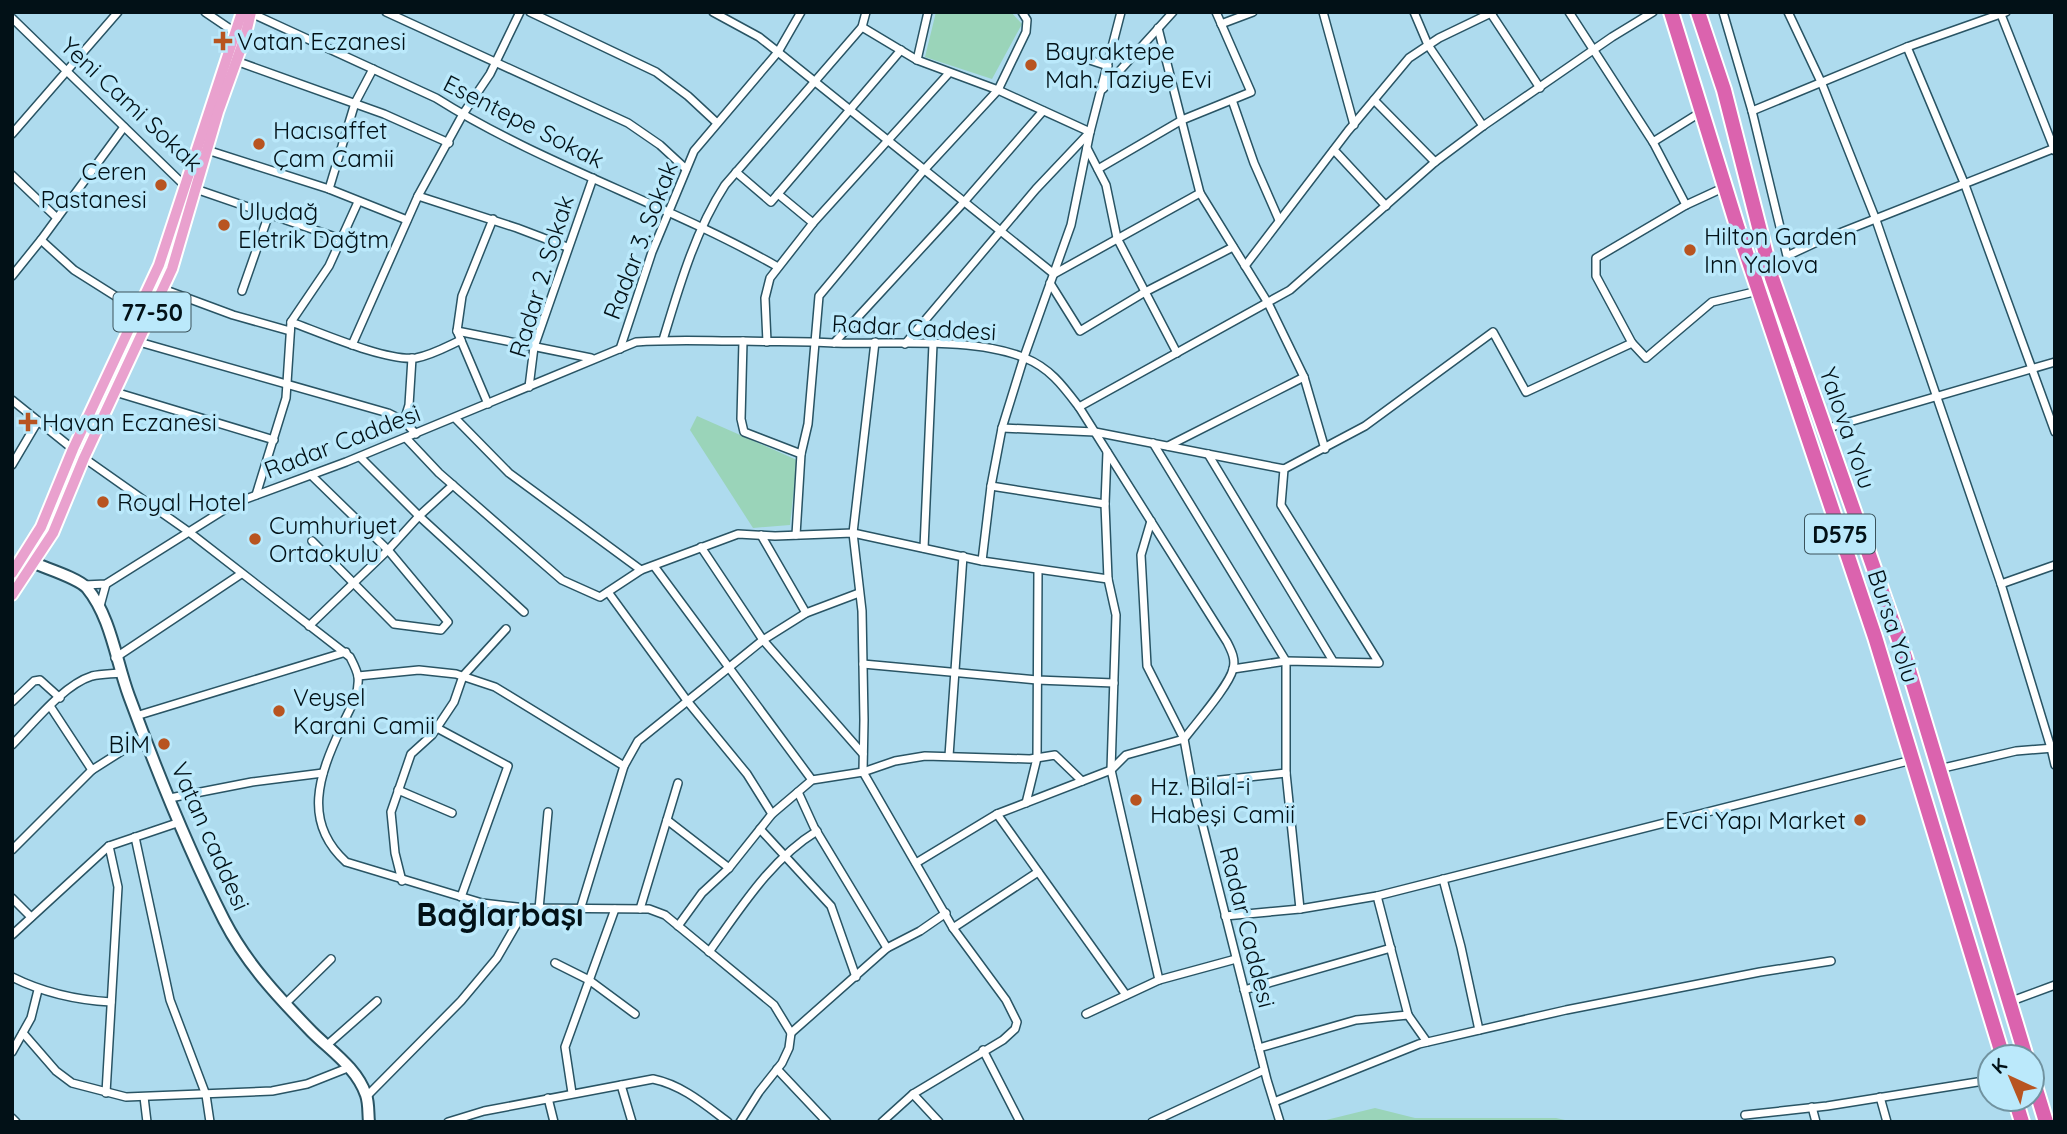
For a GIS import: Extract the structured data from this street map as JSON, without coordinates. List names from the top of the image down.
{
  "streets": {
    "highway": ["Yalova Yolu", "D575", "Bursa Yolu"],
    "main road": ["77-50"],
    "street": [
      "Yeni Cami Sokak",
      "Esentepe Sokak",
      "Radar 3. Sokak",
      "Radar 2. Sokak",
      "Radar Caddesi",
      "Vatan caddesi"
    ]
  },
  "crossings": [
    ["Yeni Cami Sokak", "77-50"],
    ["Esentepe Sokak", "Radar 3. Sokak"],
    ["Esentepe Sokak", "Radar 2. Sokak"],
    ["Esentepe Sokak", "77-50"],
    ["Radar 3. Sokak", "Radar Caddesi"],
    ["Radar 2. Sokak", "Radar Caddesi"],
    ["77-50", "Vatan caddesi"]
  ],
  "districts": ["Bağlarbaşı"],
  "places": {
    "health": ["Vatan Eczanesi", "Havan Eczanesi"],
    "other": [
      "Bayraktepe Mah. Taziye Evi",
      "Hacısaffet Çam Camii",
      "Ceren Pastanesi",
      "Uludağ Eletrik Dağtm",
      "Hilton Garden Inn Yalova",
      "Royal Hotel",
      "Cumhuriyet Ortaokulu",
      "Veysel Karani Camii",
      "BİM",
      "Hz. Bilal-i Habeşi Camii",
      "Evci Yapı Market"
    ]
  },
  "north": "top left"
}
